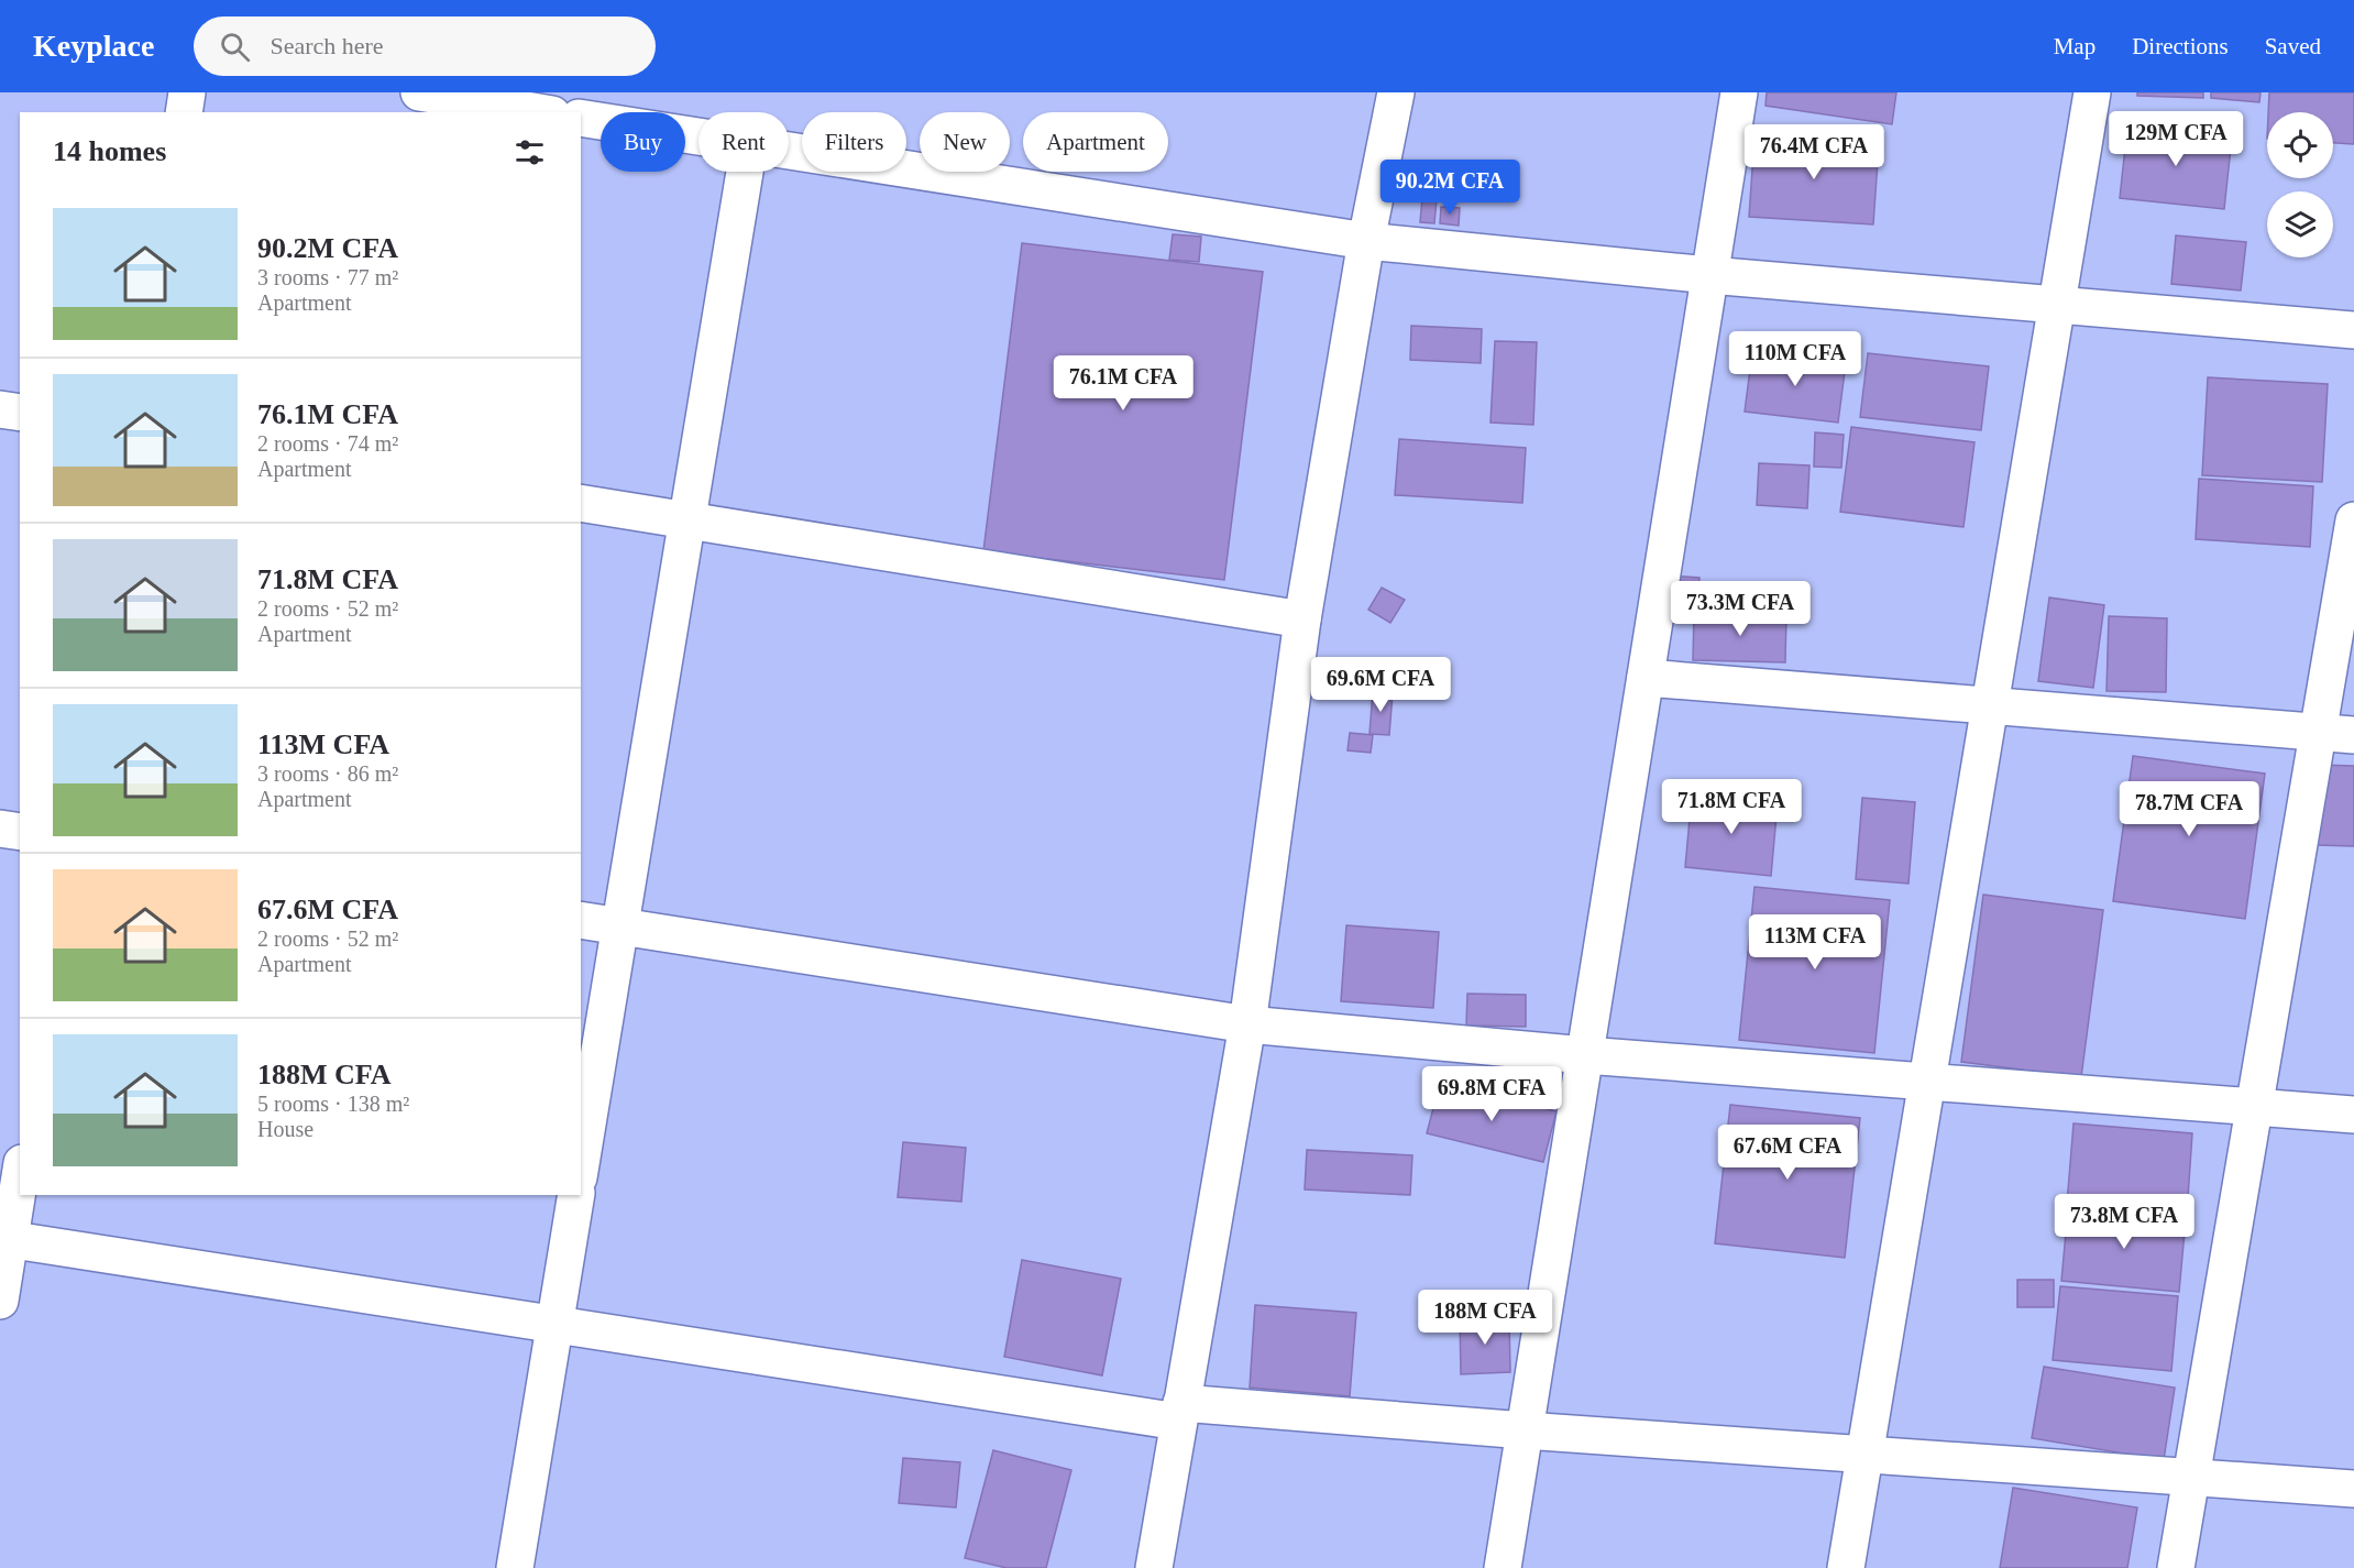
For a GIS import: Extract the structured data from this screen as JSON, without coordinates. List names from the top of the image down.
{
  "page": {
    "header": "Keyplace",
    "search": "Search here",
    "nav": ["Map", "Directions", "Saved"],
    "price": [
      "129M CFA",
      "76.4M CFA",
      "90.2M CFA",
      "110M CFA",
      "76.1M CFA",
      "73.3M CFA",
      "69.6M CFA",
      "71.8M CFA",
      "78.7M CFA",
      "113M CFA",
      "69.8M CFA",
      "67.6M CFA",
      "73.8M CFA",
      "188M CFA"
    ],
    "chip": [
      "Buy",
      "Rent",
      "Filters",
      "New",
      "Apartment"
    ],
    "heading": "14 homes",
    "list": [
      {
        "name": "90.2M CFA",
        "note": "3 rooms · 77 m² · Apartment"
      },
      {
        "name": "76.1M CFA",
        "note": "2 rooms · 74 m² · Apartment"
      },
      {
        "name": "71.8M CFA",
        "note": "2 rooms · 52 m² · Apartment"
      },
      {
        "name": "113M CFA",
        "note": "3 rooms · 86 m² · Apartment"
      },
      {
        "name": "67.6M CFA",
        "note": "2 rooms · 52 m² · Apartment"
      },
      {
        "name": "188M CFA",
        "note": "5 rooms · 138 m² · House"
      }
    ]
  }
}
